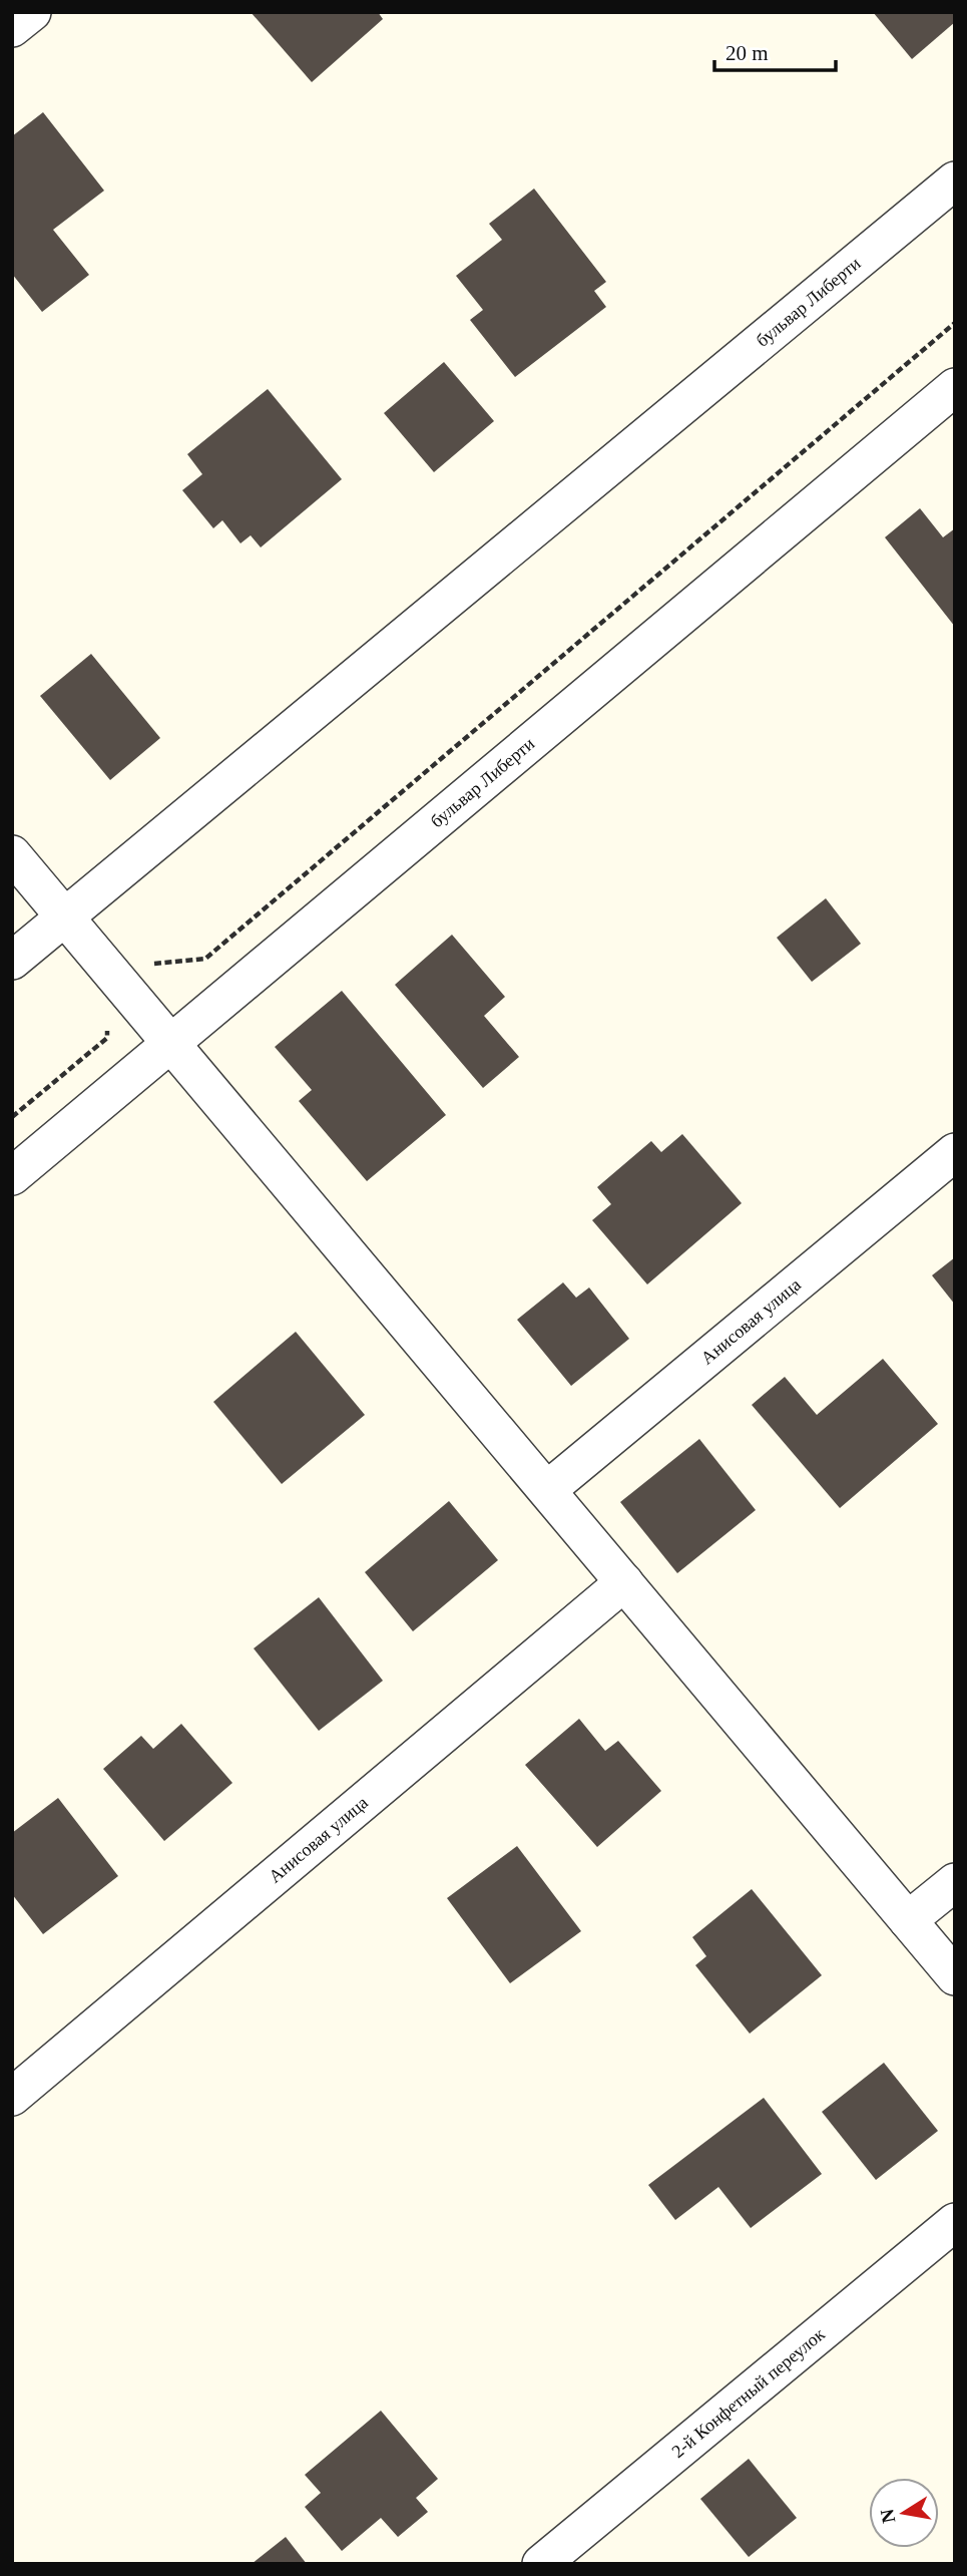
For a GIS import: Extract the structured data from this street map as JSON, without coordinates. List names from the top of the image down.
{
  "streets": {
    "street": ["бульвар Либерти", "Анисовая улица", "2-й Конфетный переулок"]
  },
  "scale_bar": "20 m",
  "north": "left"
}
